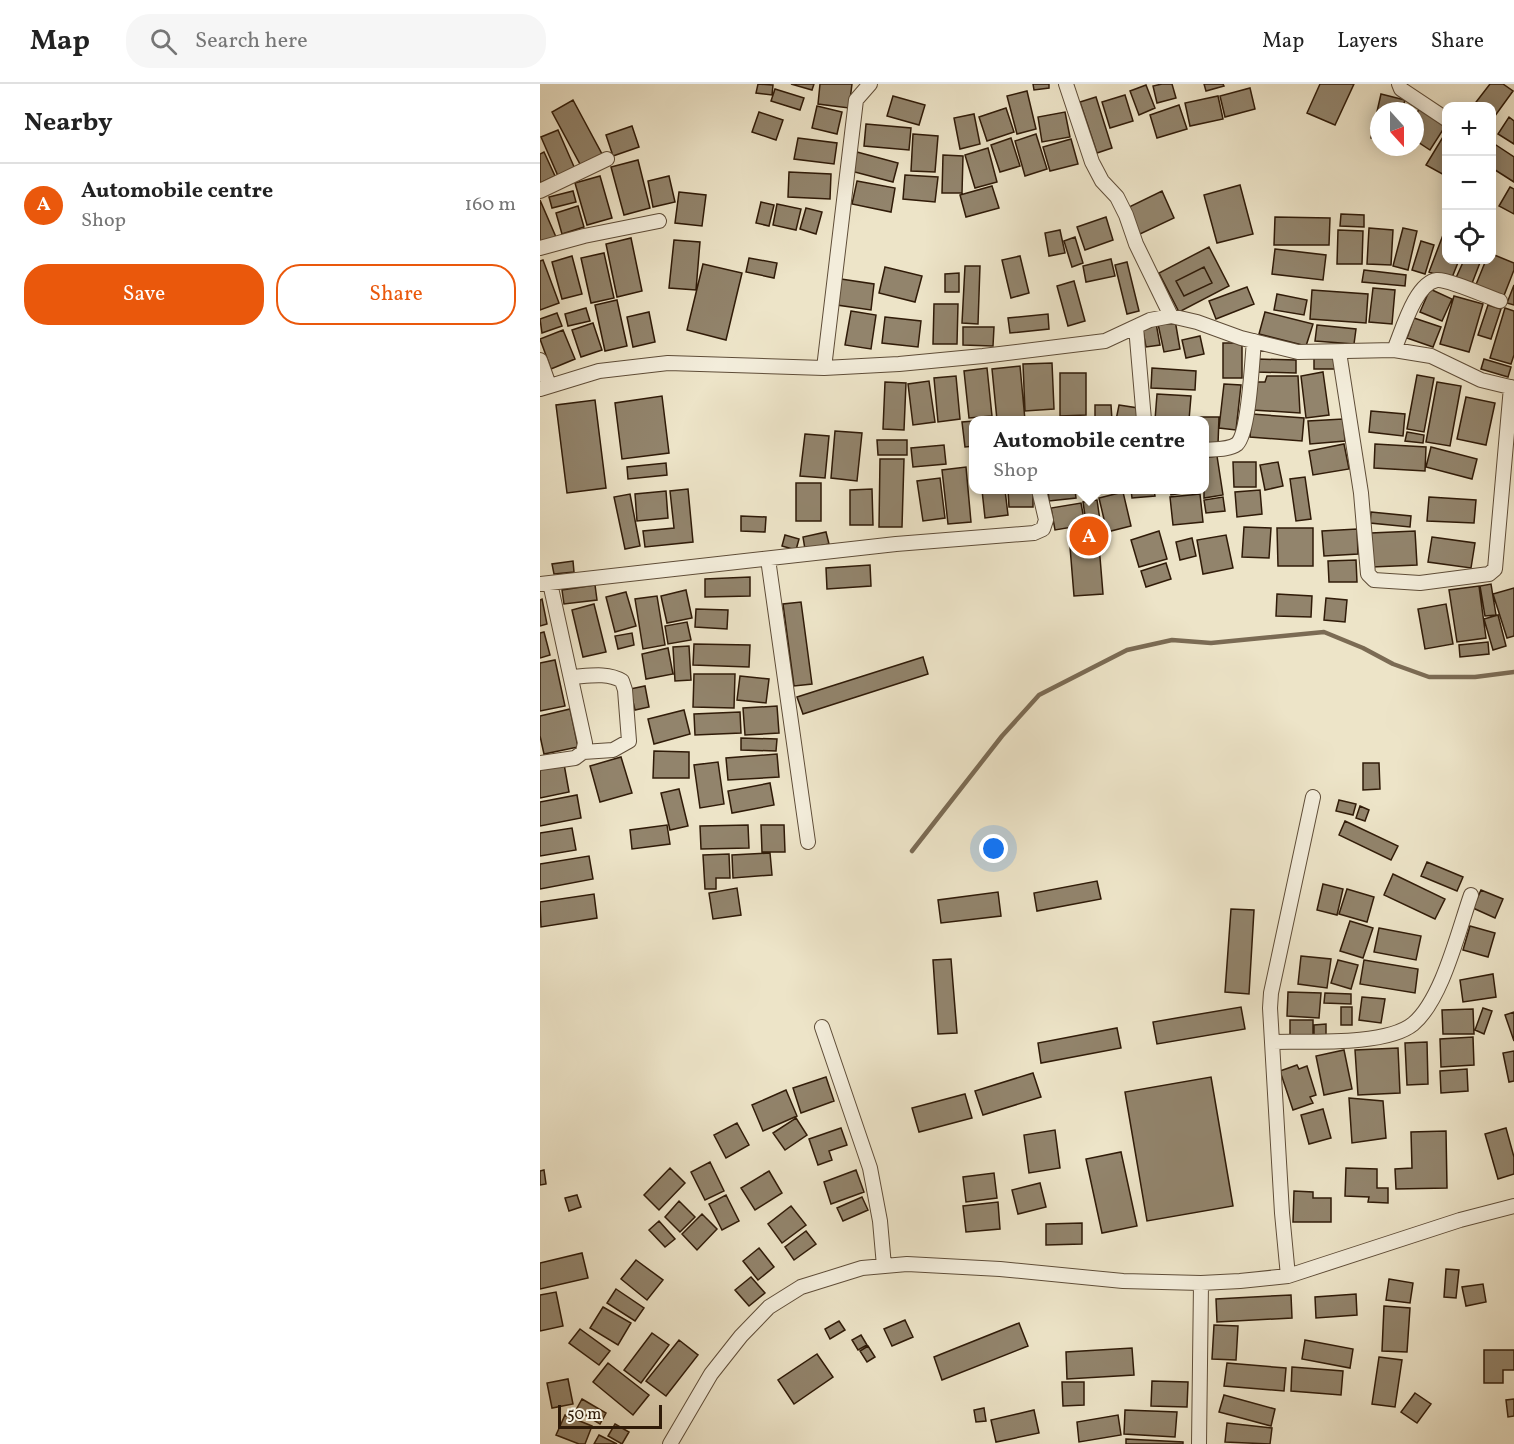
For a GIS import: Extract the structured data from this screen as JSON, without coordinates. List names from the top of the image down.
{
  "scale_bar": "50 m",
  "north": "bottom",
  "page": {
    "header": "Map",
    "search": "Search here",
    "nav": ["Map", "Layers", "Share"],
    "heading": "Nearby",
    "map_buttons": ["+", "−"],
    "list": [
      {
        "mark": "A",
        "name": "Automobile centre",
        "note": "Shop",
        "value": "160 m"
      }
    ],
    "buttons": ["Save", "Share"],
    "popup": ["Automobile centre", "Shop"],
    "pins": "A",
    "scale": "50 m"
  }
}
